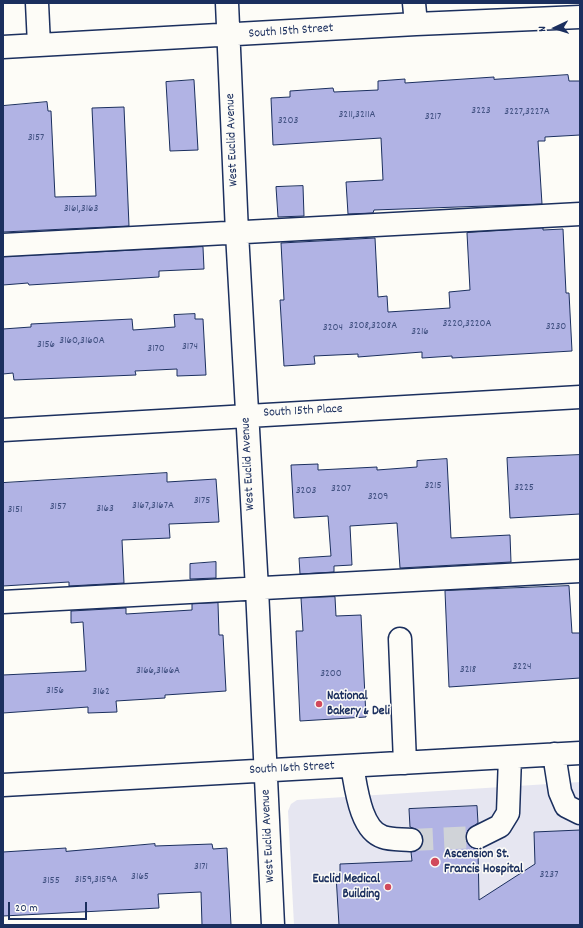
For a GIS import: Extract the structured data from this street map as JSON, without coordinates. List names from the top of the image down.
{
  "streets": {
    "street": [
      "South 15th Street",
      "West Euclid Avenue",
      "South 15th Place",
      "South 16th Street"
    ]
  },
  "crossings": [
    ["South 15th Street", "West Euclid Avenue"],
    ["West Euclid Avenue", "South 15th Place"],
    ["West Euclid Avenue", "South 16th Street"]
  ],
  "places": ["National Bakery & Deli", "Ascension St. Francis Hospital", "Euclid Medical Building"],
  "house_numbers": [
    "3223",
    "3227,3227A",
    "3211,3211A",
    "3217",
    "3203",
    "3157",
    "3161,3163",
    "3220,3220A",
    "3208,3208A",
    "3230",
    "3204",
    "3216",
    "3160,3160A",
    "3156",
    "3174",
    "3170",
    "3215",
    "3225",
    "3207",
    "3203",
    "3209",
    "3175",
    "3167,3167A",
    "3157",
    "3163",
    "3151",
    "3224",
    "3218",
    "3166,3166A",
    "3200",
    "3156",
    "3162",
    "3171",
    "3237",
    "3165",
    "3159,3159A",
    "3155"
  ],
  "scale_bar": "20 m",
  "north": "left"
}
